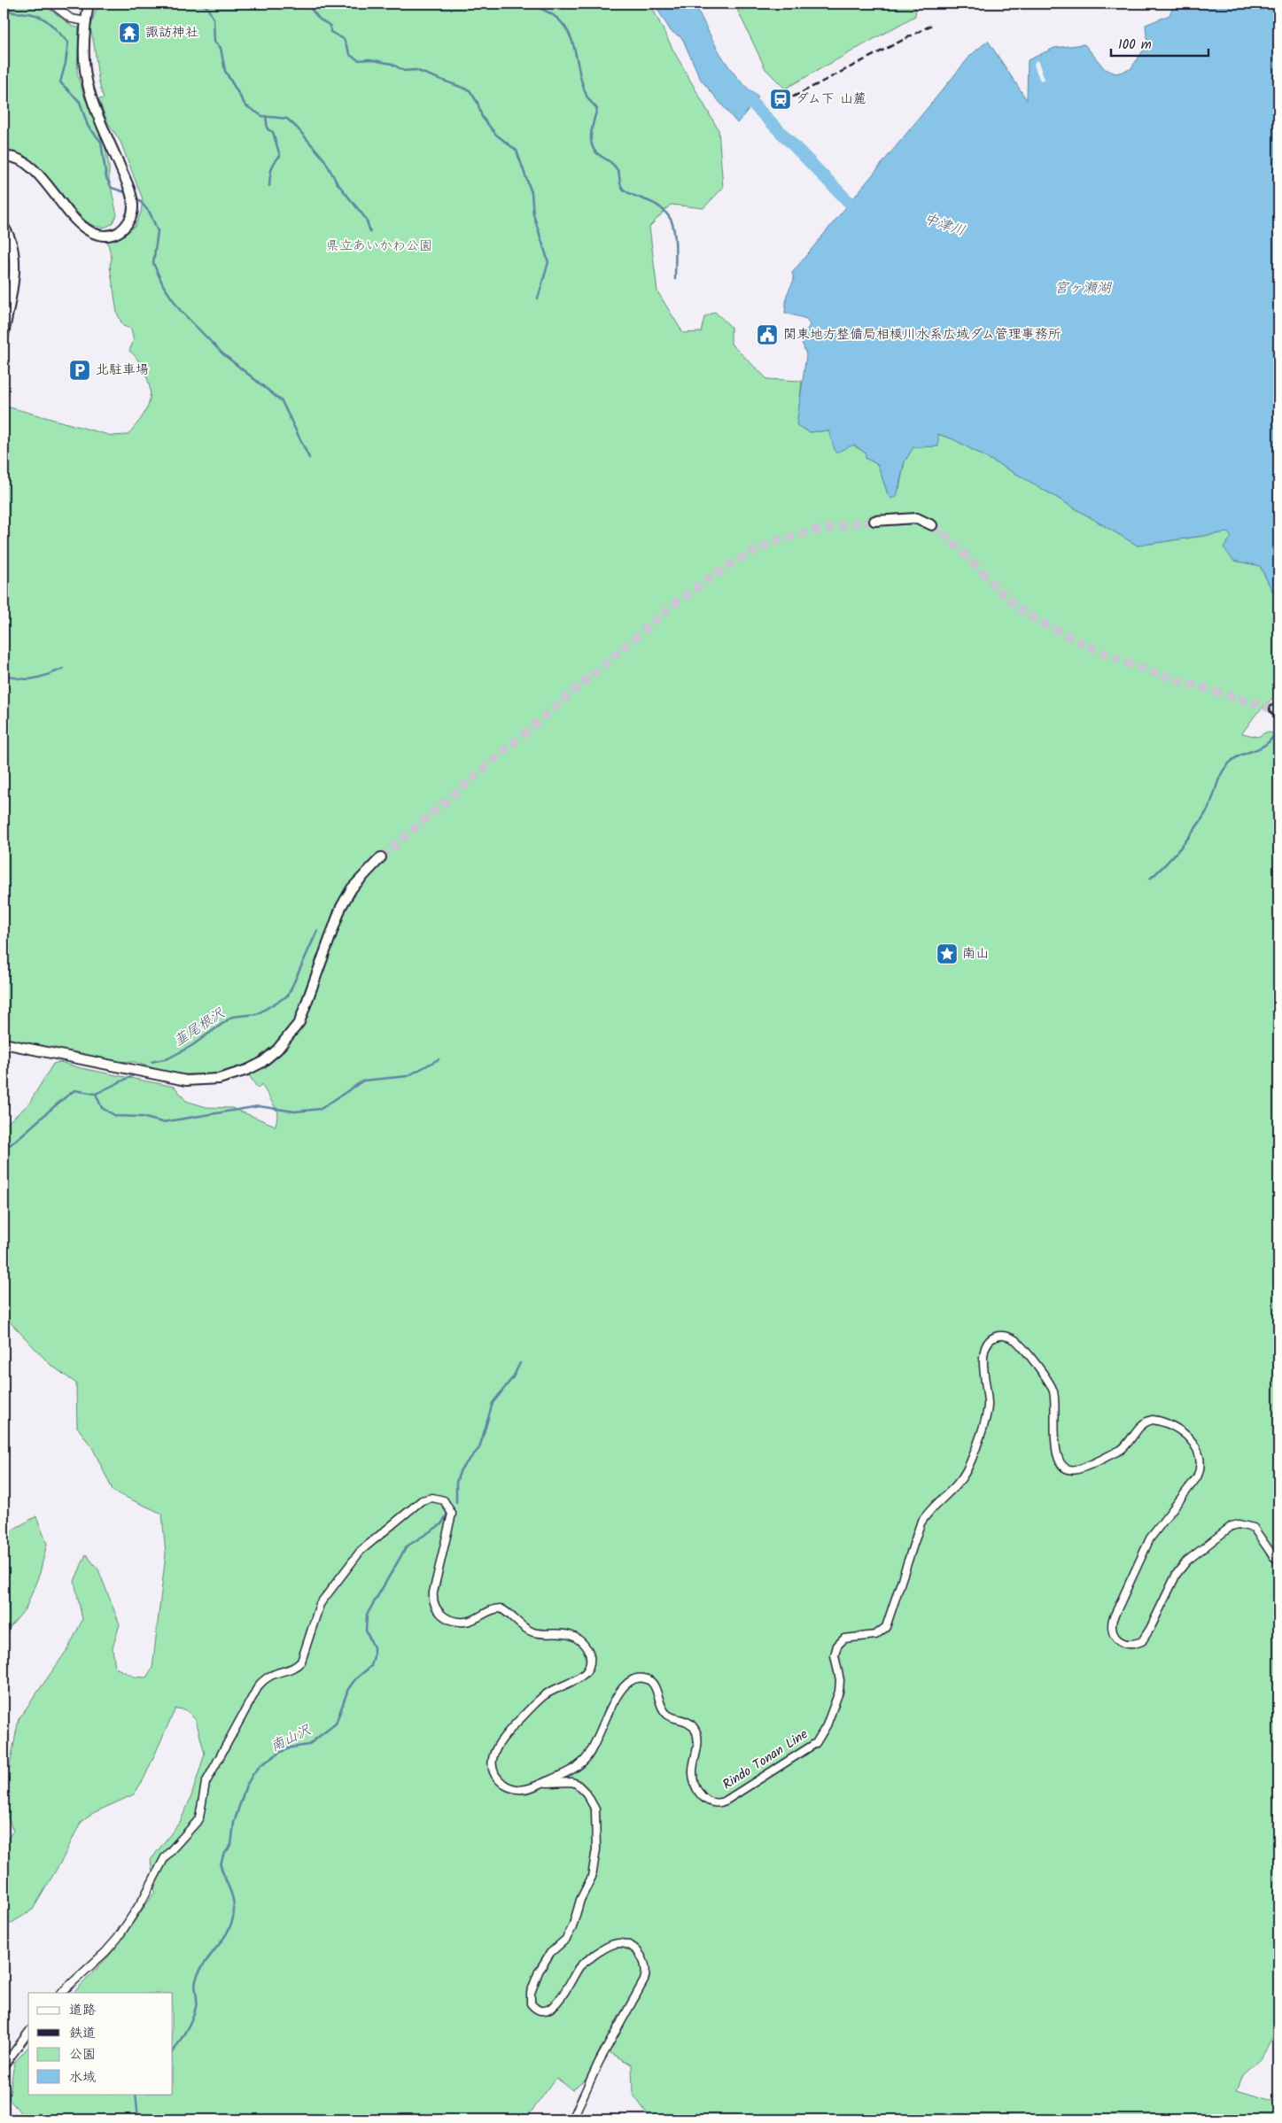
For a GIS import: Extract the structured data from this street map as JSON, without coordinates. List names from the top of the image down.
{
  "streets": {
    "street": ["Rindo Tonan Line"]
  },
  "water": [
    "中津川",
    "宮ヶ瀬湖",
    "韮尾根沢",
    "南山沢"
  ],
  "parks": ["県立あいかわ公園"],
  "places": {
    "temple": ["諏訪神社"],
    "station": ["ダム下 山麓"],
    "public building": ["関東地方整備局相模川水系広域ダム管理事務所"],
    "parking": ["北駐車場"],
    "place": ["南山"]
  },
  "legend": [
    "道路",
    "鉄道",
    "公園",
    "水域"
  ],
  "scale_bar": "100 m"
}
